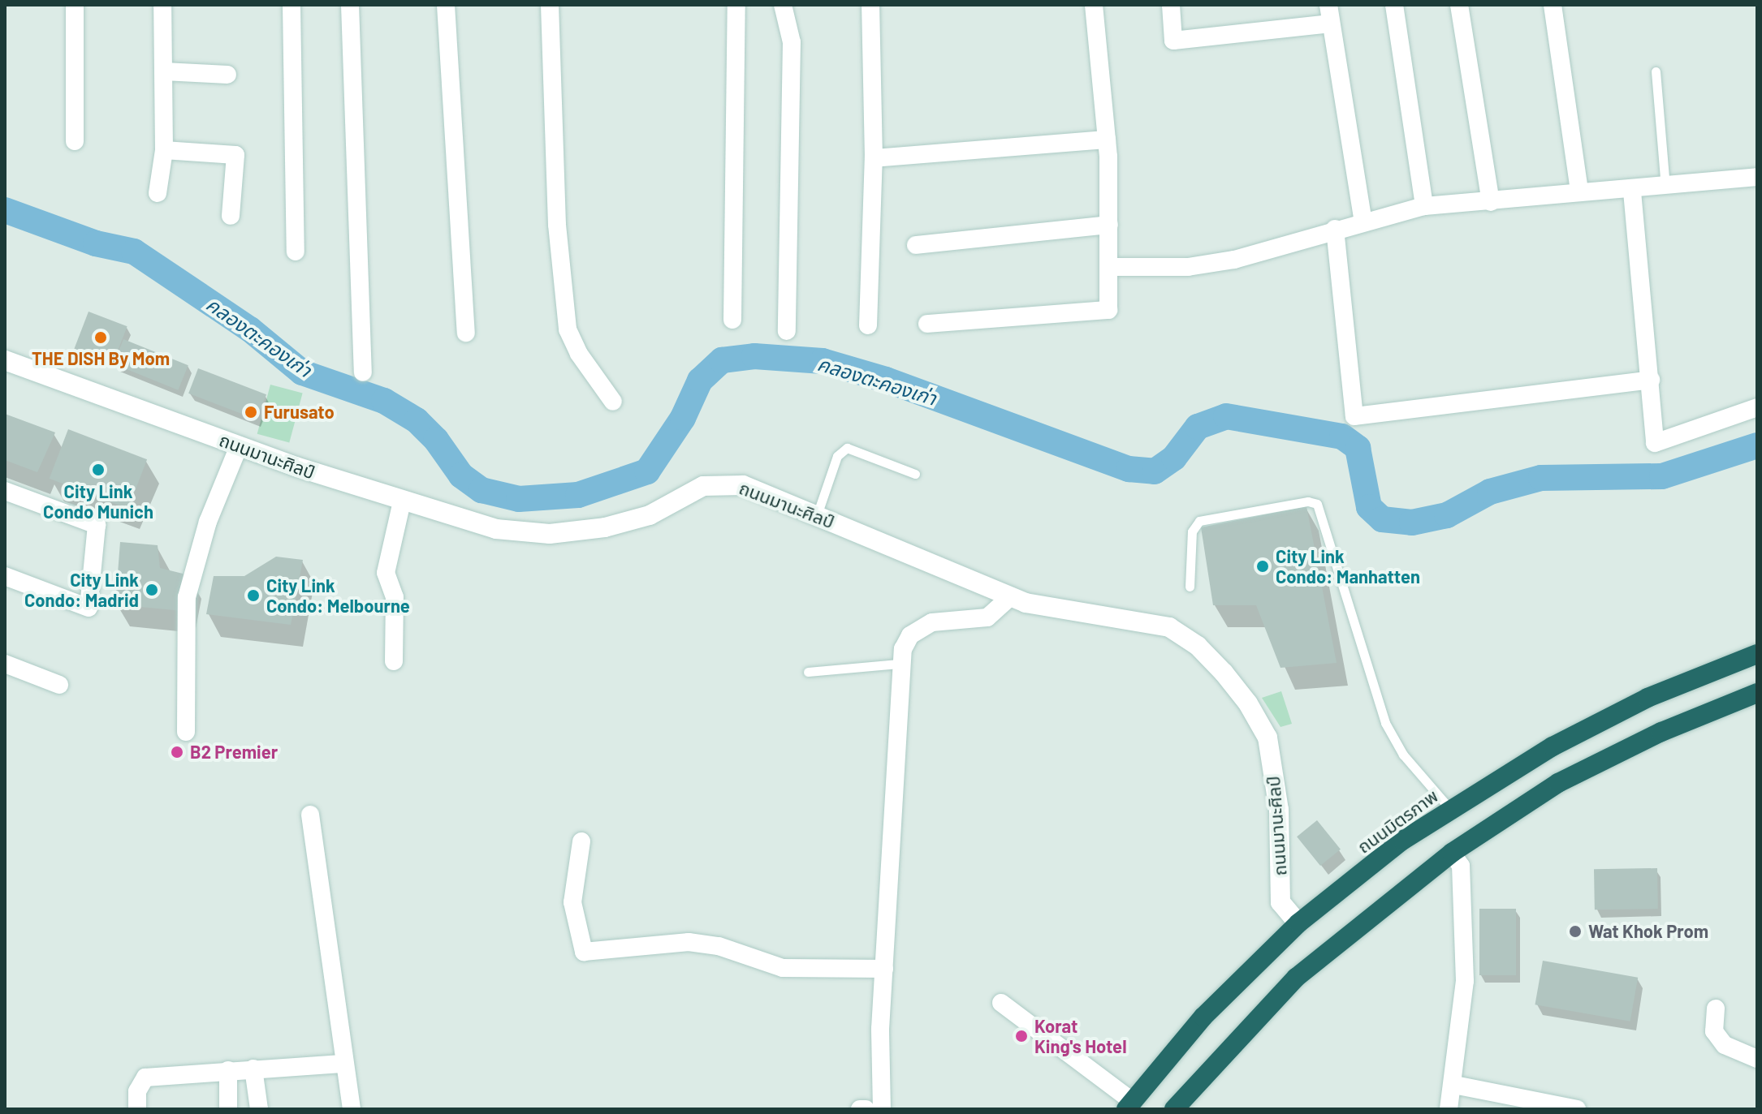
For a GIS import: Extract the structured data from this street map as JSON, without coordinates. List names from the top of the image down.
{
  "streets": {
    "highway": ["ถนนมิตรภาพ"],
    "street": ["ถนนมานะศิลป์"]
  },
  "crossings": [
    ["ถนนมานะศิลป์", "ถนนมิตรภาพ"]
  ],
  "water": ["คลองตะคองเก่า"],
  "places": [
    "THE DISH By Mom",
    "Furusato",
    "City Link Condo Munich",
    "City Link Condo: Manhatten",
    "City Link Condo: Madrid",
    "City Link Condo: Melbourne",
    "B2 Premier",
    "Wat Khok Prom",
    "Korat King's Hotel"
  ]
}
